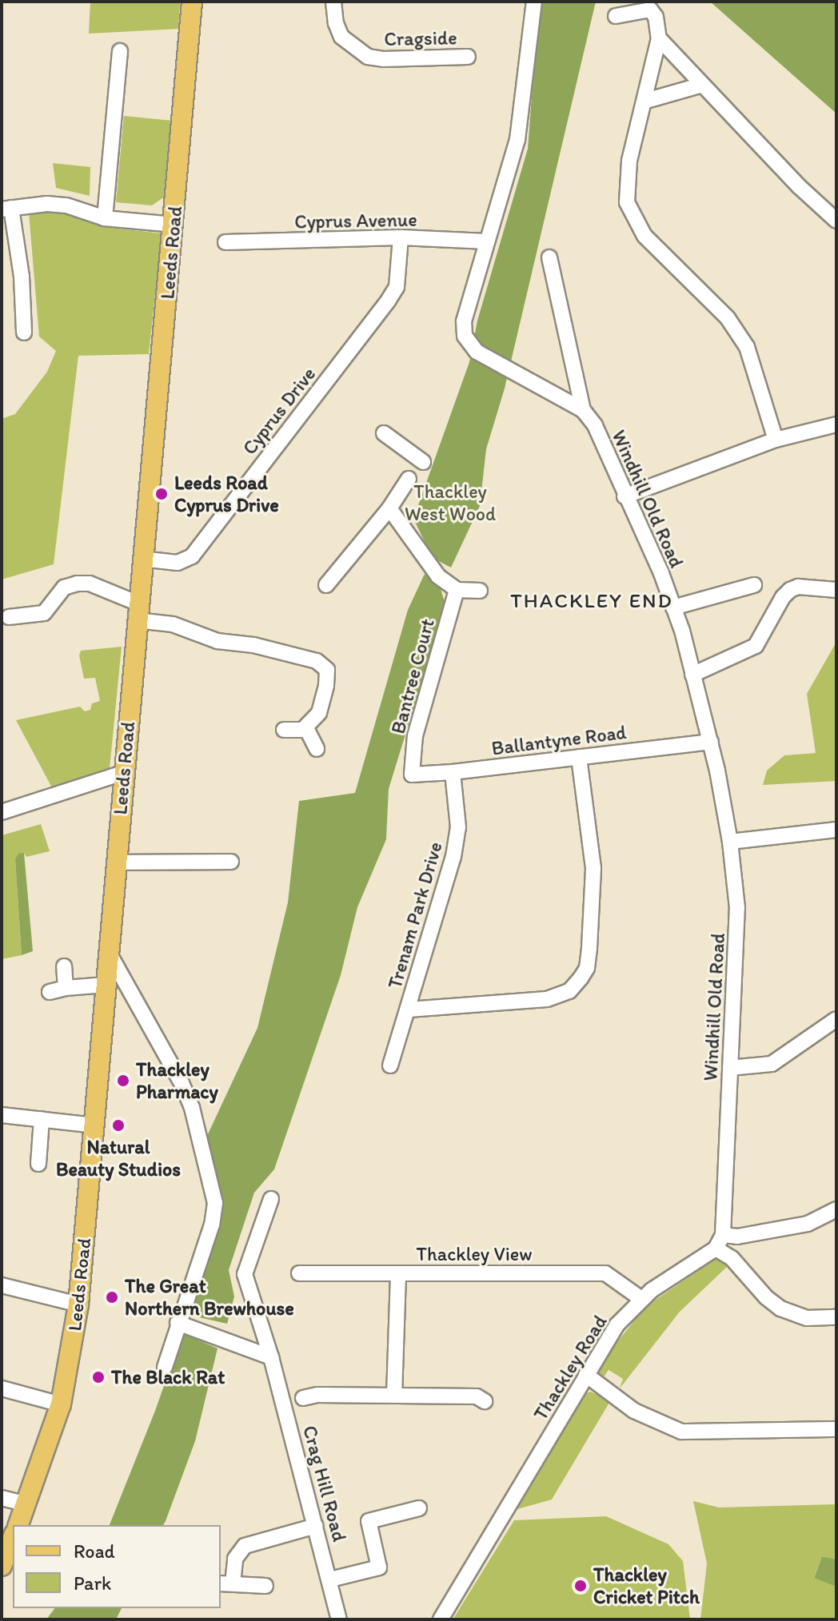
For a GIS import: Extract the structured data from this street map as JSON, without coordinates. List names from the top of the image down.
{
  "streets": {
    "main road": ["Leeds Road"],
    "street": [
      "Cragside",
      "Cyprus Avenue",
      "Cyprus Drive",
      "Windhill Old Road",
      "Bantree Court",
      "Ballantyne Road",
      "Trenam Park Drive",
      "Thackley View",
      "Thackley Road",
      "Crag Hill Road"
    ]
  },
  "crossings": [
    ["Cyprus Avenue", "Cyprus Drive"],
    ["Cyprus Avenue", "Windhill Old Road"],
    ["Leeds Road", "Cyprus Drive"],
    ["Windhill Old Road", "Ballantyne Road"],
    ["Windhill Old Road", "Thackley Road"],
    ["Bantree Court", "Ballantyne Road"],
    ["Ballantyne Road", "Trenam Park Drive"],
    ["Thackley View", "Thackley Road"]
  ],
  "districts": ["THACKLEY END"],
  "parks": ["Thackley West Wood"],
  "places": [
    "Leeds Road Cyprus Drive",
    "Thackley Pharmacy",
    "Natural Beauty Studios",
    "The Great Northern Brewhouse",
    "The Black Rat",
    "Thackley Cricket Pitch"
  ],
  "legend": ["Road", "Park"]
}
